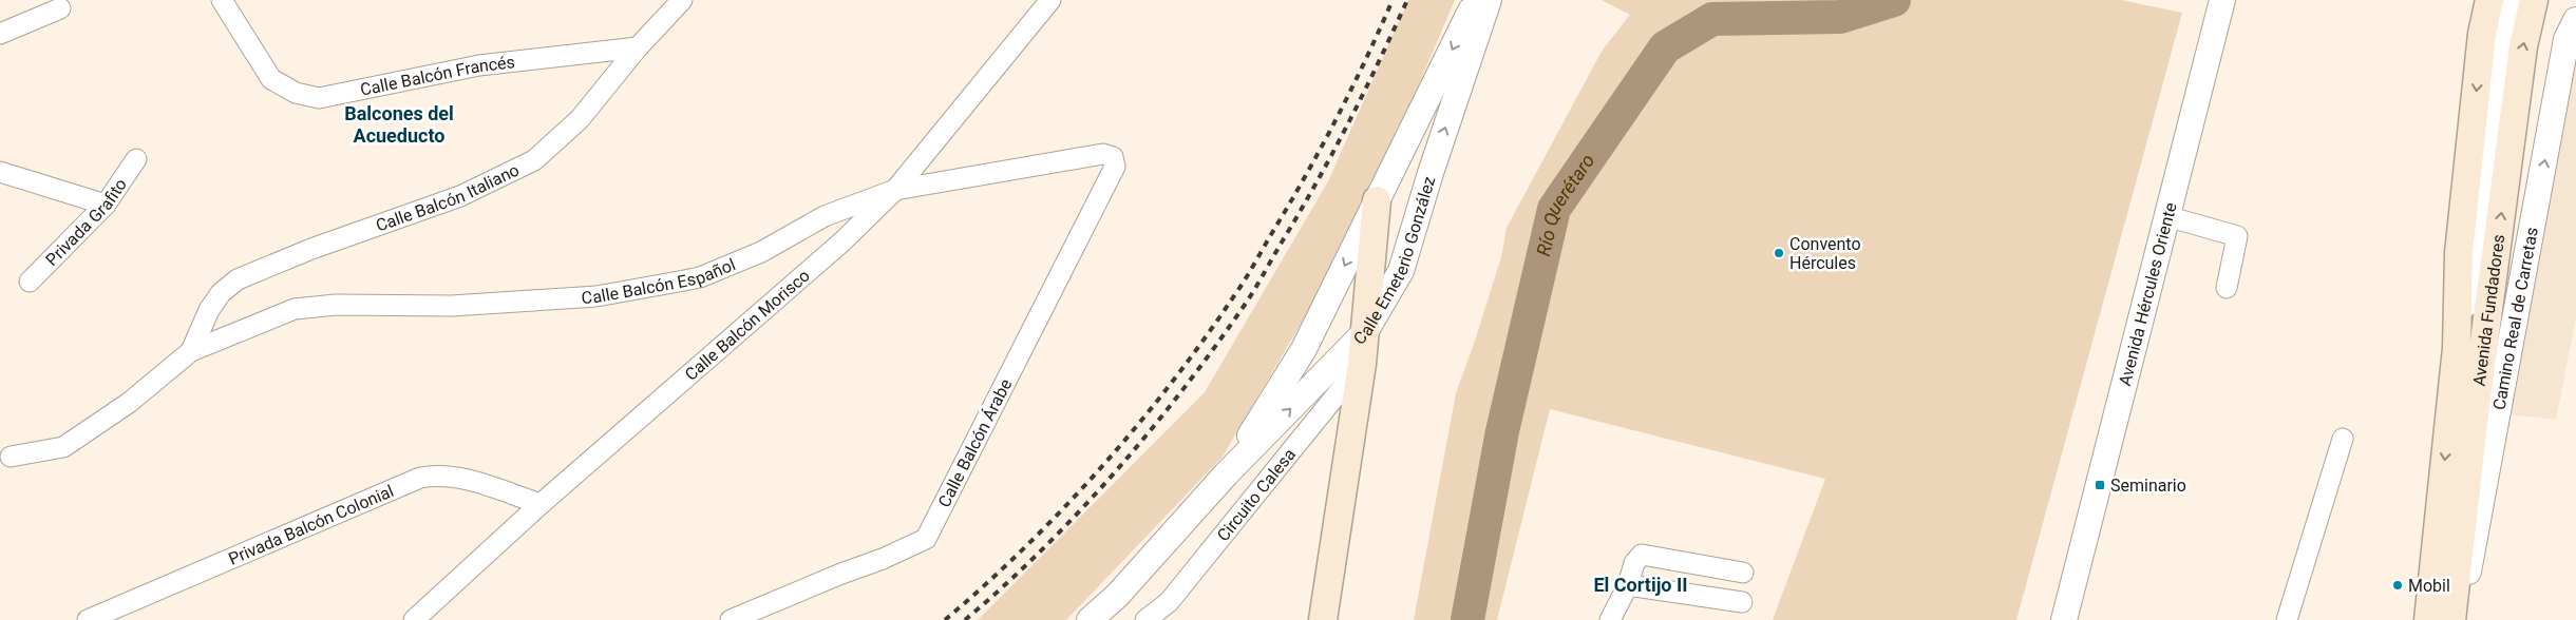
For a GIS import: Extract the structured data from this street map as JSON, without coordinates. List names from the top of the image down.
{
  "streets": {
    "main road": ["Avenida Fundadores"],
    "street": [
      "Calle Balcón Francés",
      "Calle Balcón Italiano",
      "Privada Grafito",
      "Calle Emeterio González",
      "Calle Balcón Español",
      "Avenida Hércules Oriente",
      "Camino Real de Carretas",
      "Calle Balcón Morisco",
      "Calle Balcón Árabe",
      "Circuito Calesa",
      "Privada Balcón Colonial"
    ]
  },
  "crossings": [
    ["Calle Balcón Francés", "Calle Balcón Italiano"],
    ["Calle Balcón Italiano", "Calle Balcón Español"],
    ["Calle Balcón Español", "Calle Balcón Morisco"],
    ["Calle Balcón Español", "Calle Balcón Árabe"],
    ["Calle Balcón Morisco", "Privada Balcón Colonial"]
  ],
  "districts": ["Balcones del Acueducto", "El Cortijo II"],
  "water": ["Río Querétaro"],
  "places": {
    "other": ["Convento Hércules", "Mobil"],
    "transit": ["Seminario"]
  }
}
